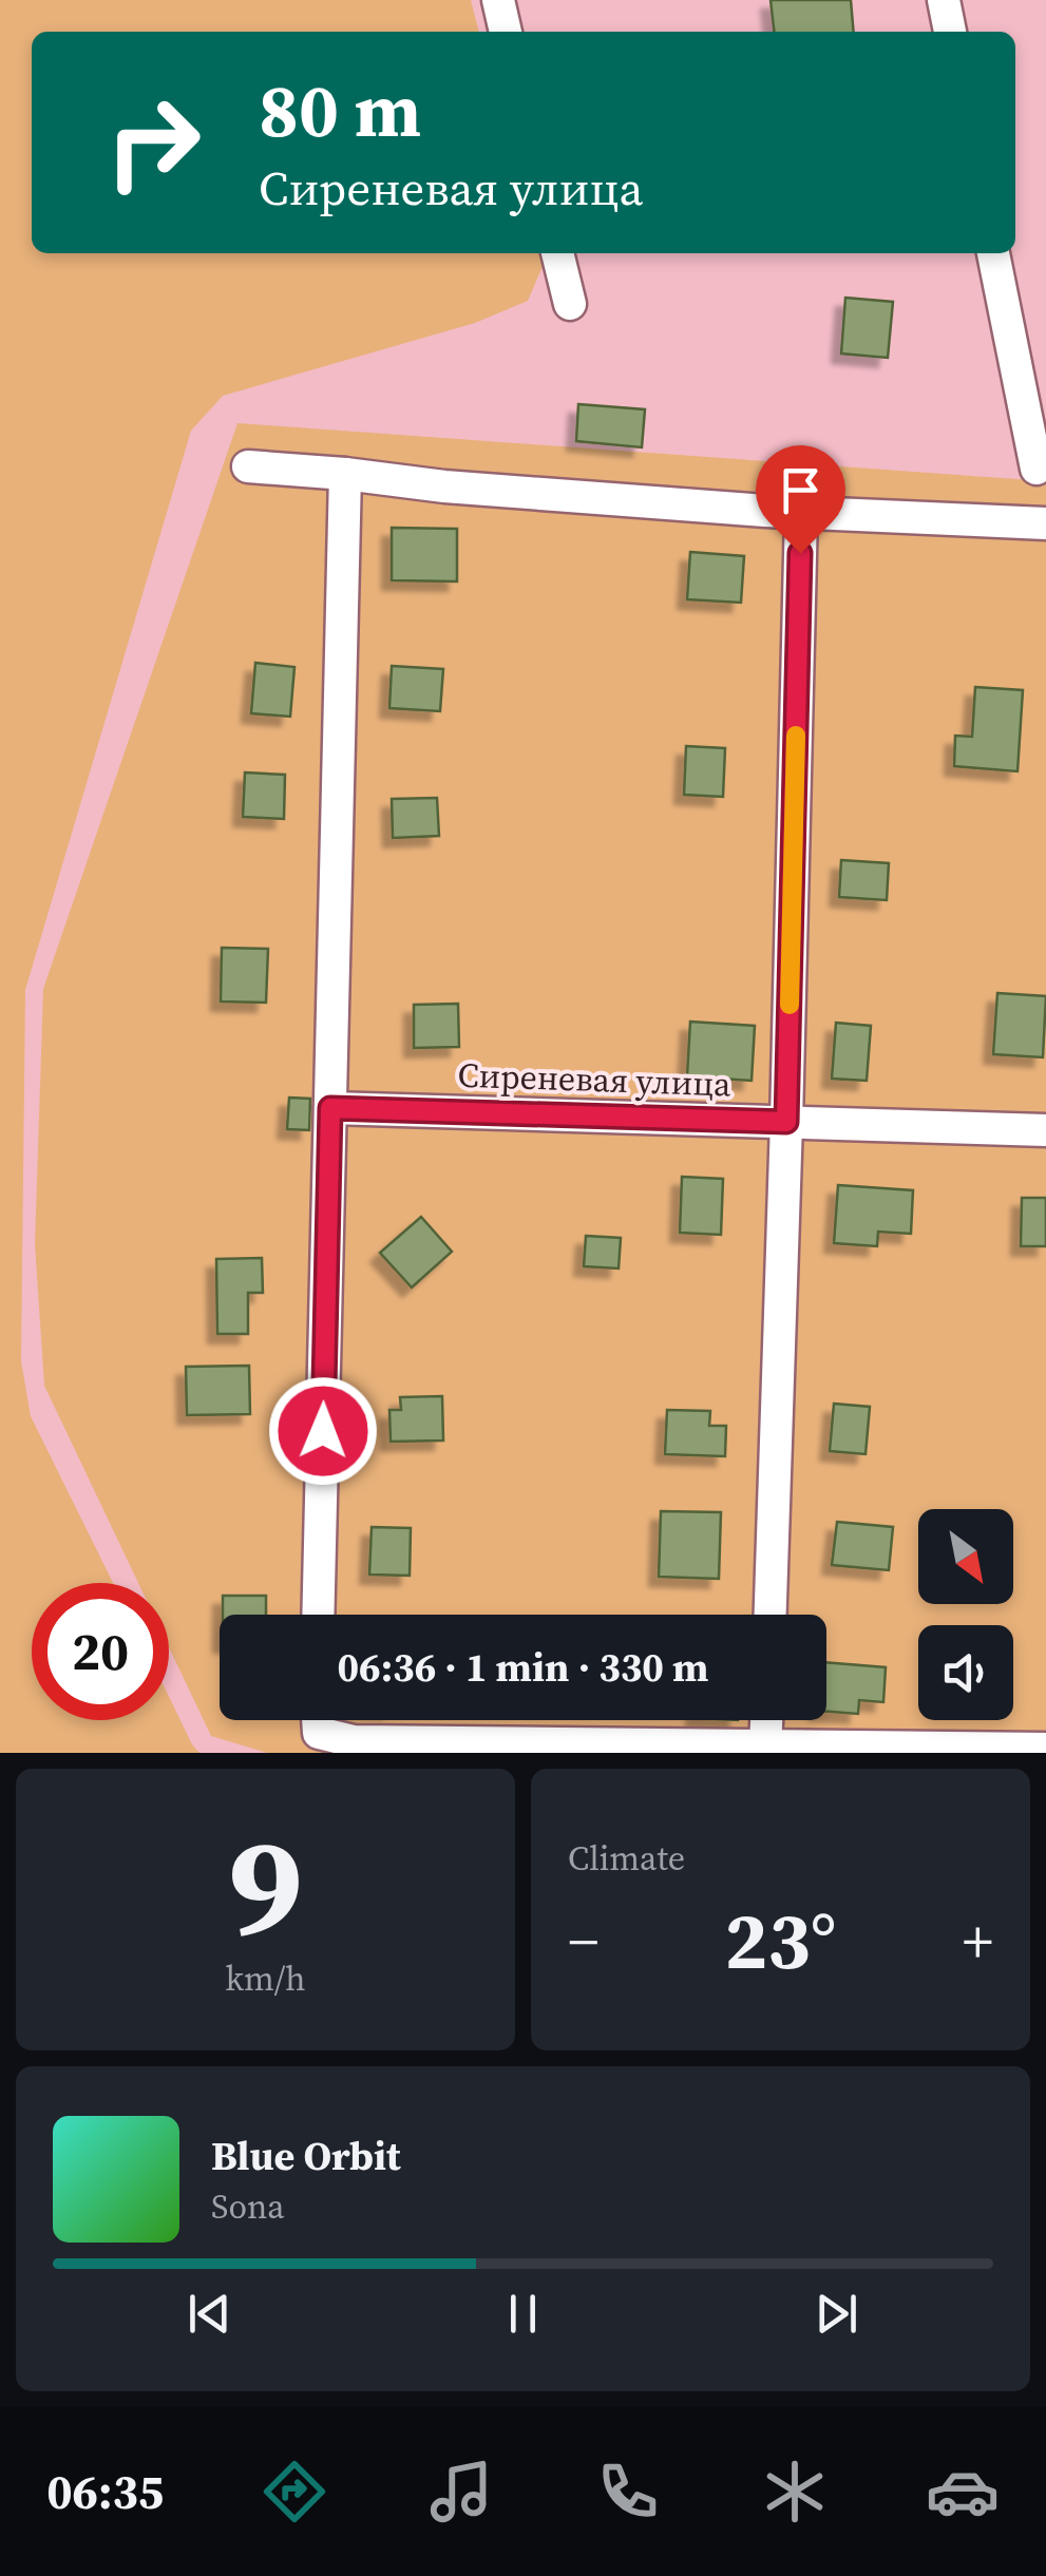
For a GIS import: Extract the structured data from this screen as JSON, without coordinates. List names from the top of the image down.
{
  "streets": {
    "street": ["Сиреневая улица"]
  },
  "north": "bottom right",
  "page": {
    "turn": ["80 m", "Сиреневая улица"],
    "limit": "20",
    "trip": "06:36 · 1 min · 330 m",
    "tile": [
      ["9", "km/h"],
      "Climate"
    ],
    "heat": ["−", "23°", "+"],
    "song": ["Blue Orbit", "Sona"],
    "tabs": "06:35"
  }
}
